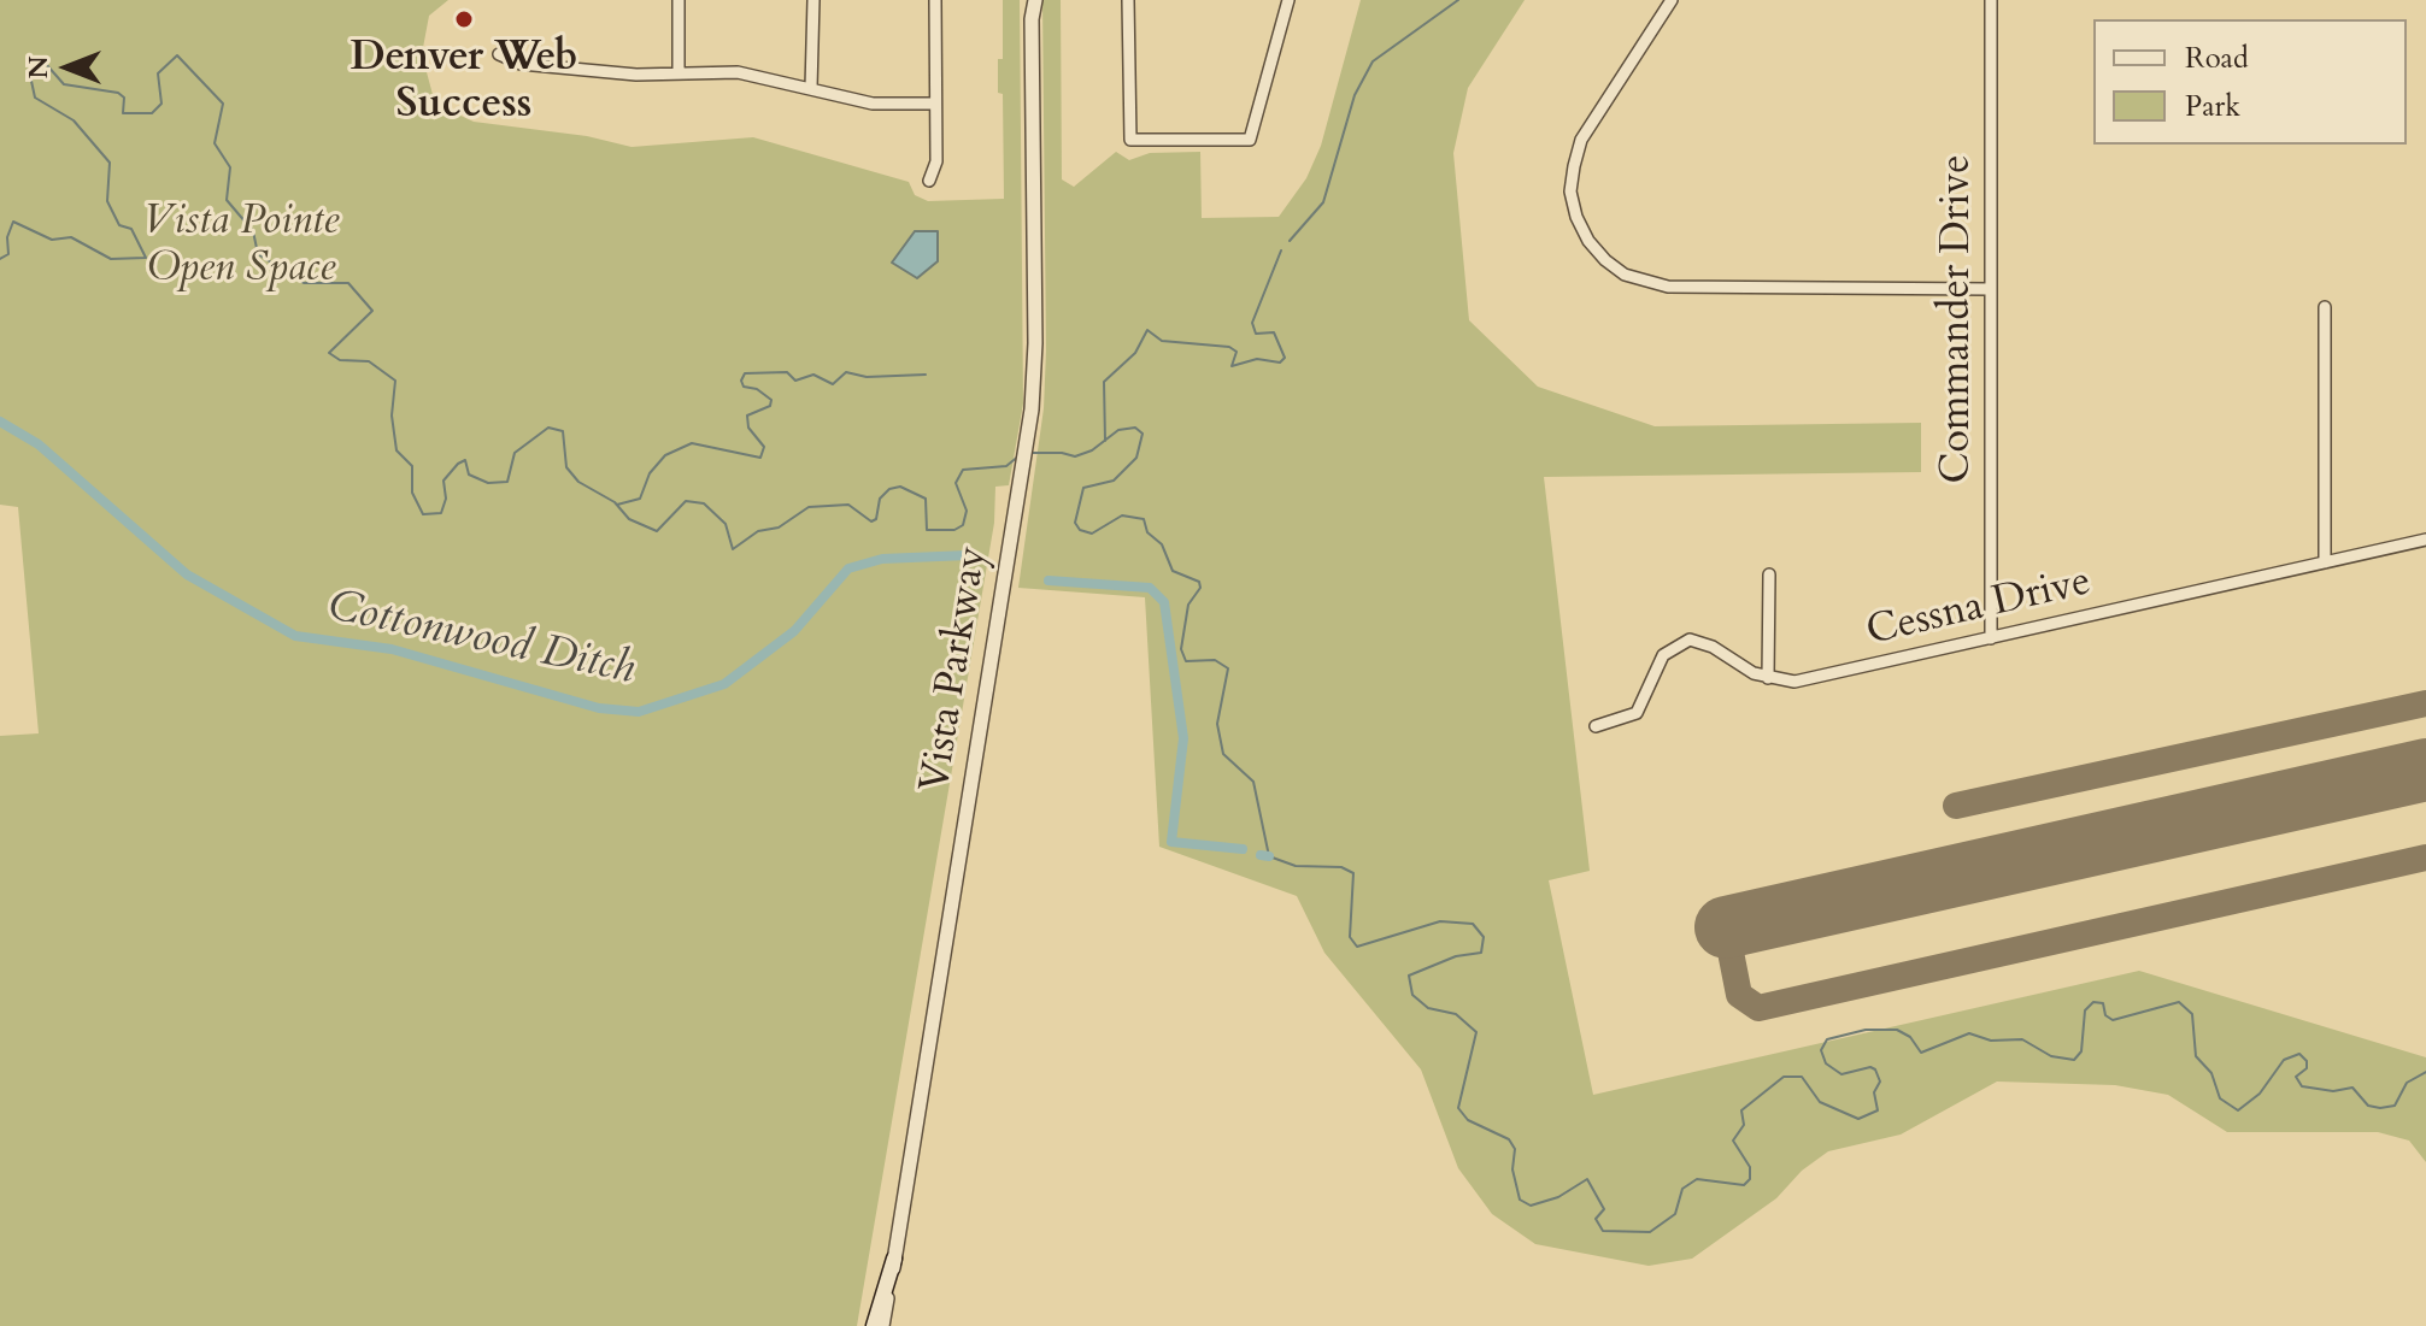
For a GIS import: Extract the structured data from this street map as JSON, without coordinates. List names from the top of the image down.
{
  "streets": {
    "street": ["Commander Drive", "Cessna Drive", "Vista Parkway"]
  },
  "crossings": [
    ["Commander Drive", "Cessna Drive"]
  ],
  "water": ["Cottonwood Ditch"],
  "parks": ["Vista Pointe Open Space"],
  "places": ["Denver Web Success"],
  "legend": ["Road", "Park"],
  "north": "left"
}
